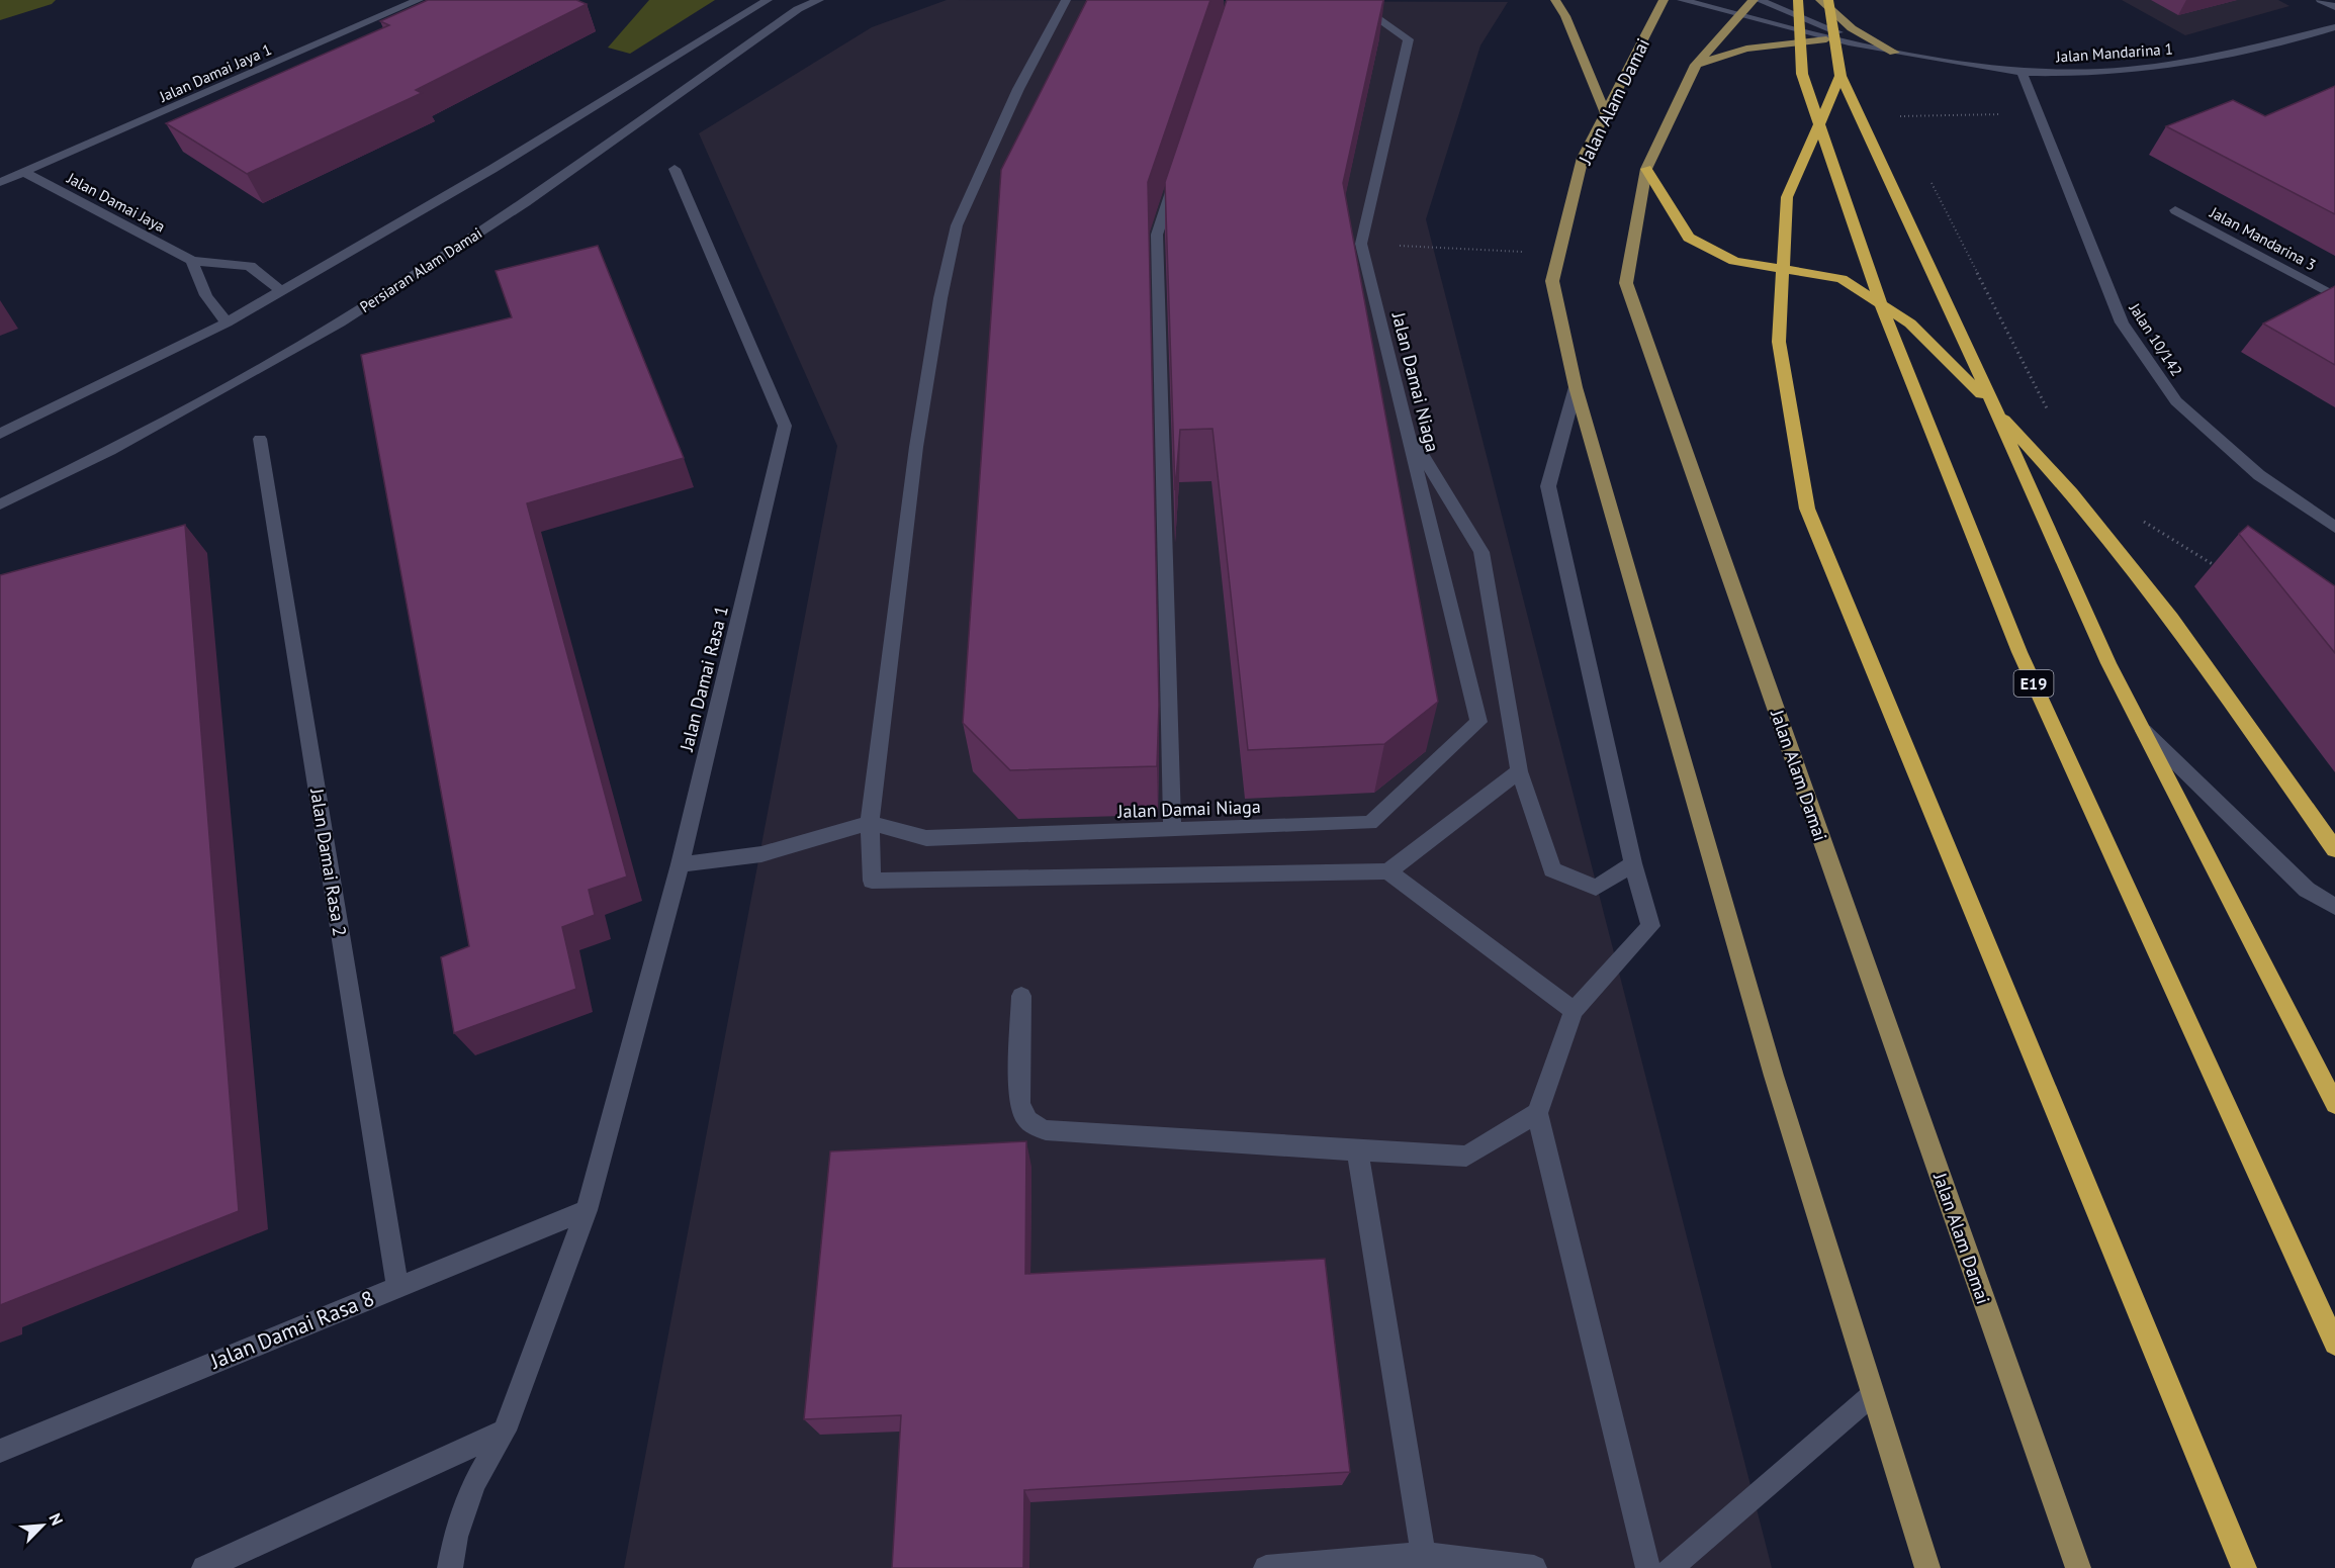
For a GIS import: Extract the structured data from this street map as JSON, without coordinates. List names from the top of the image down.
{
  "streets": {
    "highway": ["E19"],
    "main road": ["Jalan Alam Damai"],
    "street": [
      "Jalan Mandarina 1",
      "Jalan Damai Jaya 1",
      "Jalan Damai Jaya",
      "Jalan Mandarina 3",
      "Persiaran Alam Damai",
      "Jalan 10/142",
      "Jalan Damai Niaga",
      "Jalan Damai Rasa 1",
      "Jalan Damai Rasa 2",
      "Jalan Damai Rasa 8"
    ]
  },
  "crossings": [
    ["Jalan Mandarina 1", "Jalan Alam Damai"],
    ["Jalan Mandarina 1", "Jalan 10/142"],
    ["Jalan Damai Jaya 1", "Jalan Damai Jaya"],
    ["Jalan Damai Rasa 1", "Jalan Damai Rasa 8"],
    ["Jalan Damai Rasa 2", "Jalan Damai Rasa 8"]
  ],
  "north": "top right"
}
